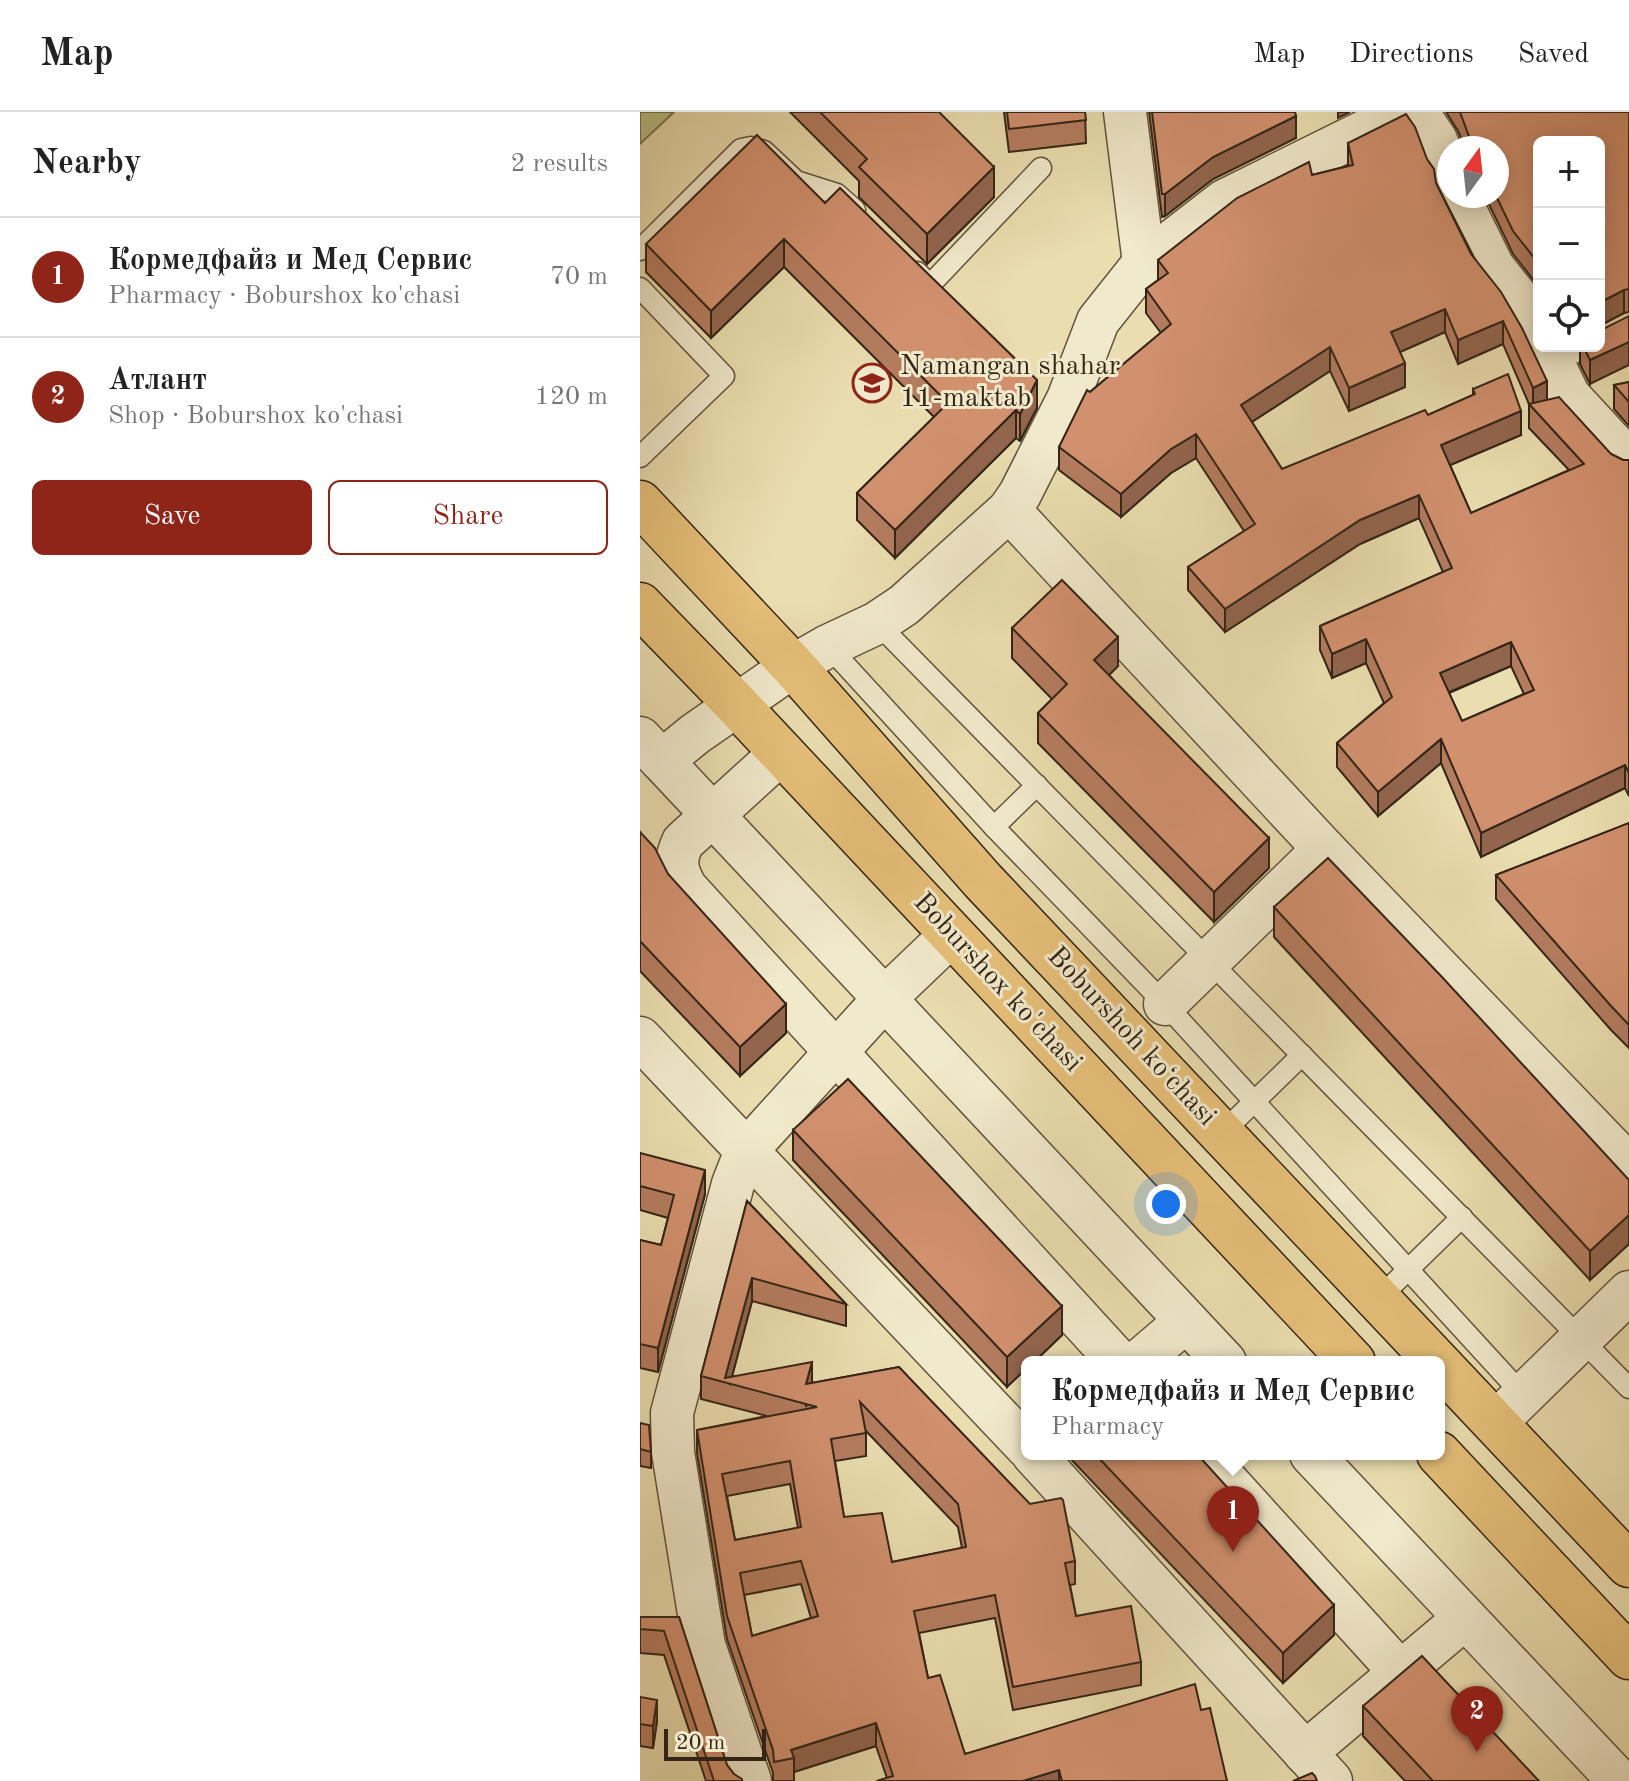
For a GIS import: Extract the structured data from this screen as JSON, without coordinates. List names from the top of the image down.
{
  "streets": {
    "main road": ["Boburshox ko'chasi", "Boburshoh koʻchasi"]
  },
  "places": {
    "school or university": ["Namangan shahar 11-maktab"]
  },
  "scale_bar": "20 m",
  "north": "top",
  "page": {
    "header": "Map",
    "nav": ["Map", "Directions", "Saved"],
    "heading": ["Nearby", "2 results"],
    "map_buttons": ["+", "−"],
    "list": [
      {
        "mark": "1",
        "name": "Кормедфайз и Мед Сервис",
        "note": "Pharmacy · Boburshox ko'chasi",
        "value": "70 m"
      },
      {
        "mark": "2",
        "name": "Атлант",
        "note": "Shop · Boburshox ko'chasi",
        "value": "120 m"
      }
    ],
    "buttons": ["Save", "Share"],
    "popup": ["Кормедфайз и Мед Сервис", "Pharmacy"],
    "pins": ["1", "2"],
    "scale": "20 m"
  }
}
